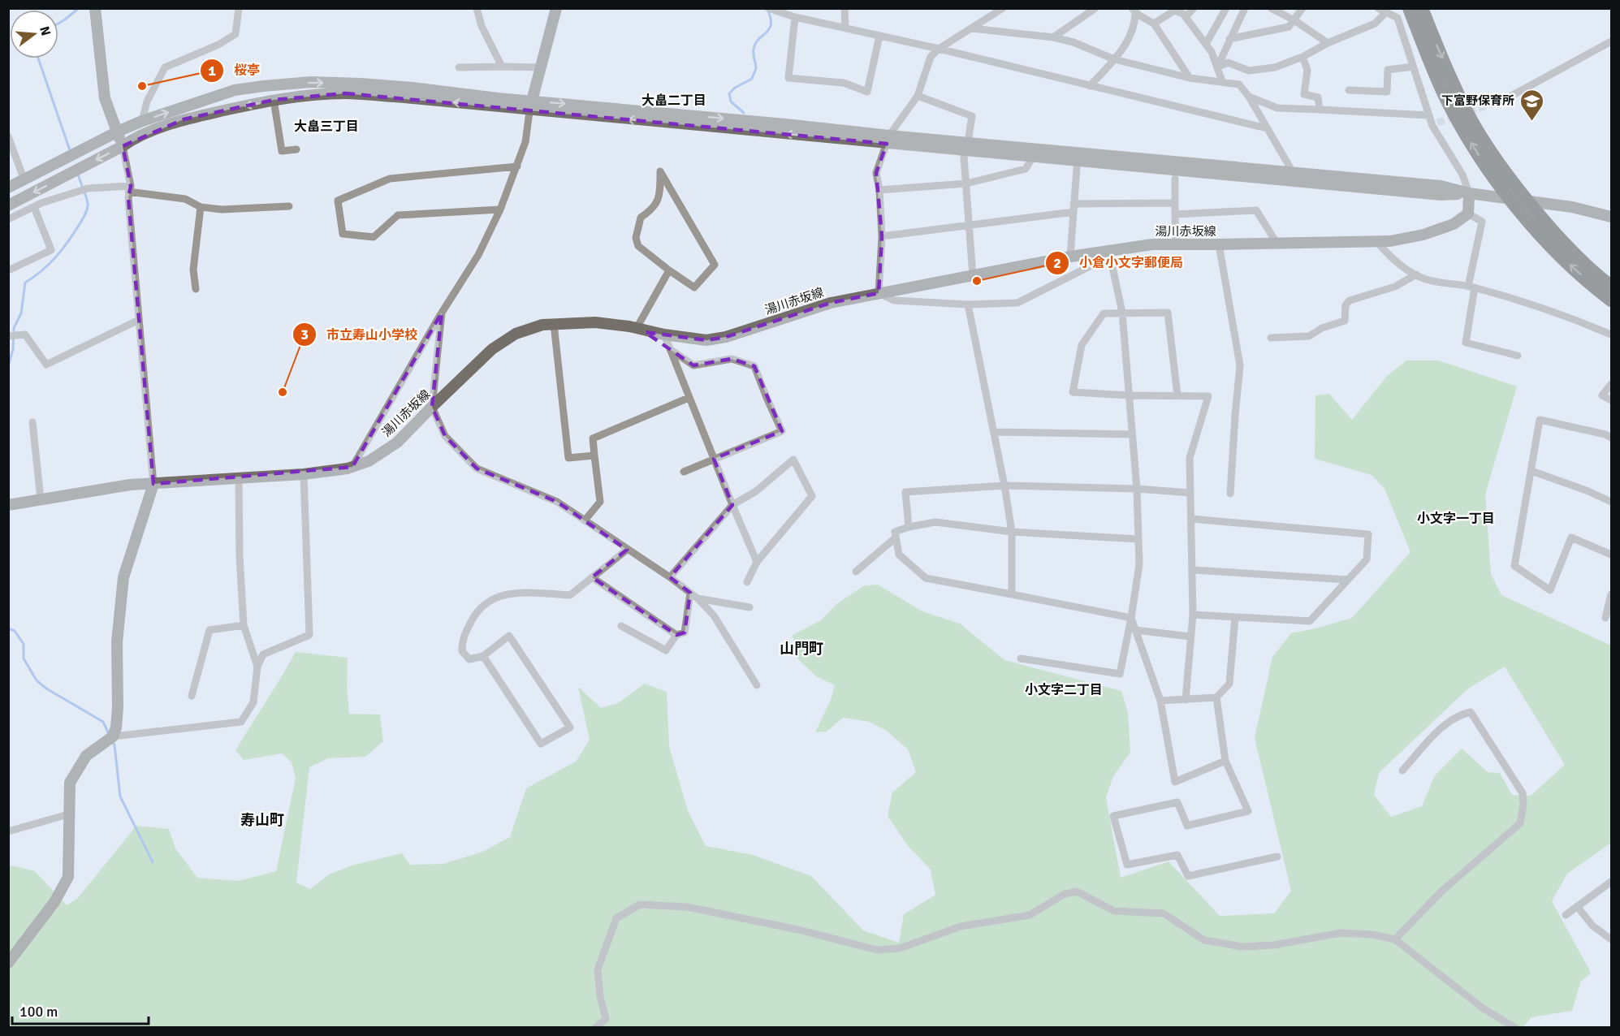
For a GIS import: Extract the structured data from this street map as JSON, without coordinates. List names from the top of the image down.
{
  "streets": {
    "street": ["湯川赤坂線"]
  },
  "districts": [
    "大畠二丁目",
    "大畠三丁目",
    "小文字一丁目",
    "山門町",
    "小文字二丁目",
    "寿山町"
  ],
  "places": {
    "other": ["桜亭", "小倉小文字郵便局", "市立寿山小学校"],
    "school or university": ["下富野保育所"]
  },
  "scale_bar": "100 m",
  "north": "right"
}
